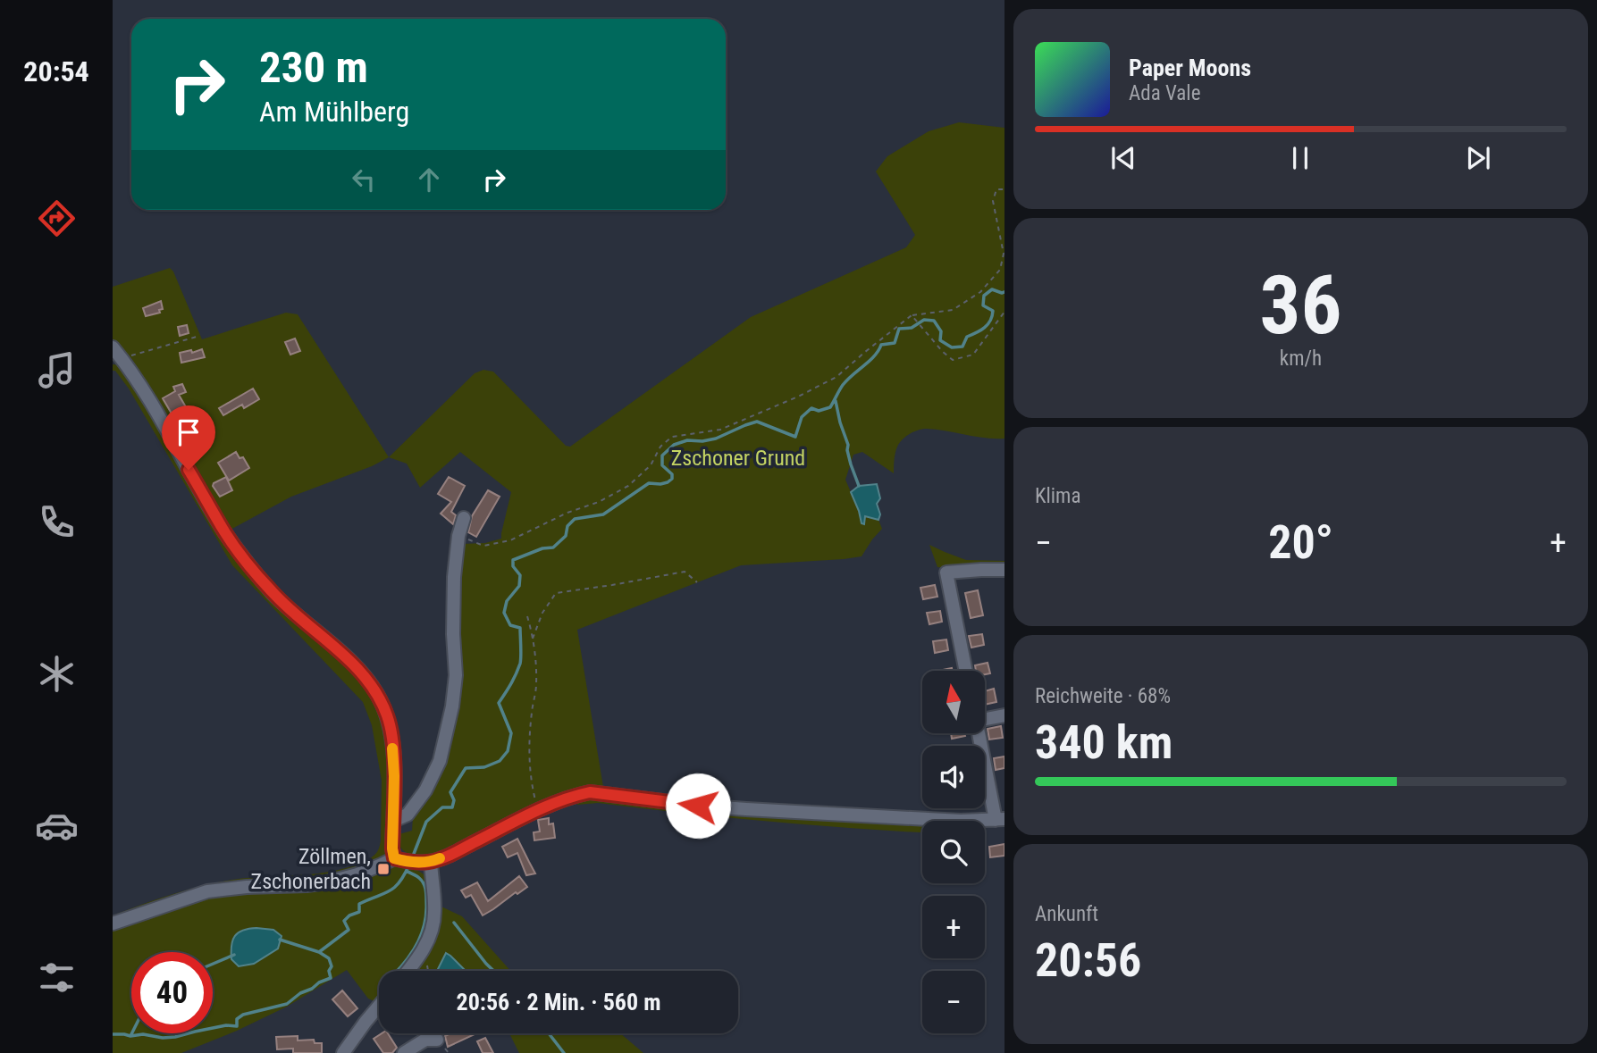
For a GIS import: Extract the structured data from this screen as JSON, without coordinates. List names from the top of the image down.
{
  "parks": ["Zschoner Grund"],
  "places": {
    "transit": ["Zöllmen, Zschonerbach"]
  },
  "north": "top",
  "page": {
    "tabs": "20:54",
    "turn": ["230 m", "Am Mühlberg"],
    "song": ["Paper Moons", "Ada Vale"],
    "tile": [
      ["36", "km/h"],
      "Klima",
      ["Reichweite · 68%", "340 km"],
      ["Ankunft", "20:56"]
    ],
    "heat": ["−", "20°", "+"],
    "map_buttons": ["+", "−"],
    "limit": "40",
    "trip": "20:56 · 2 Min. · 560 m"
  }
}
